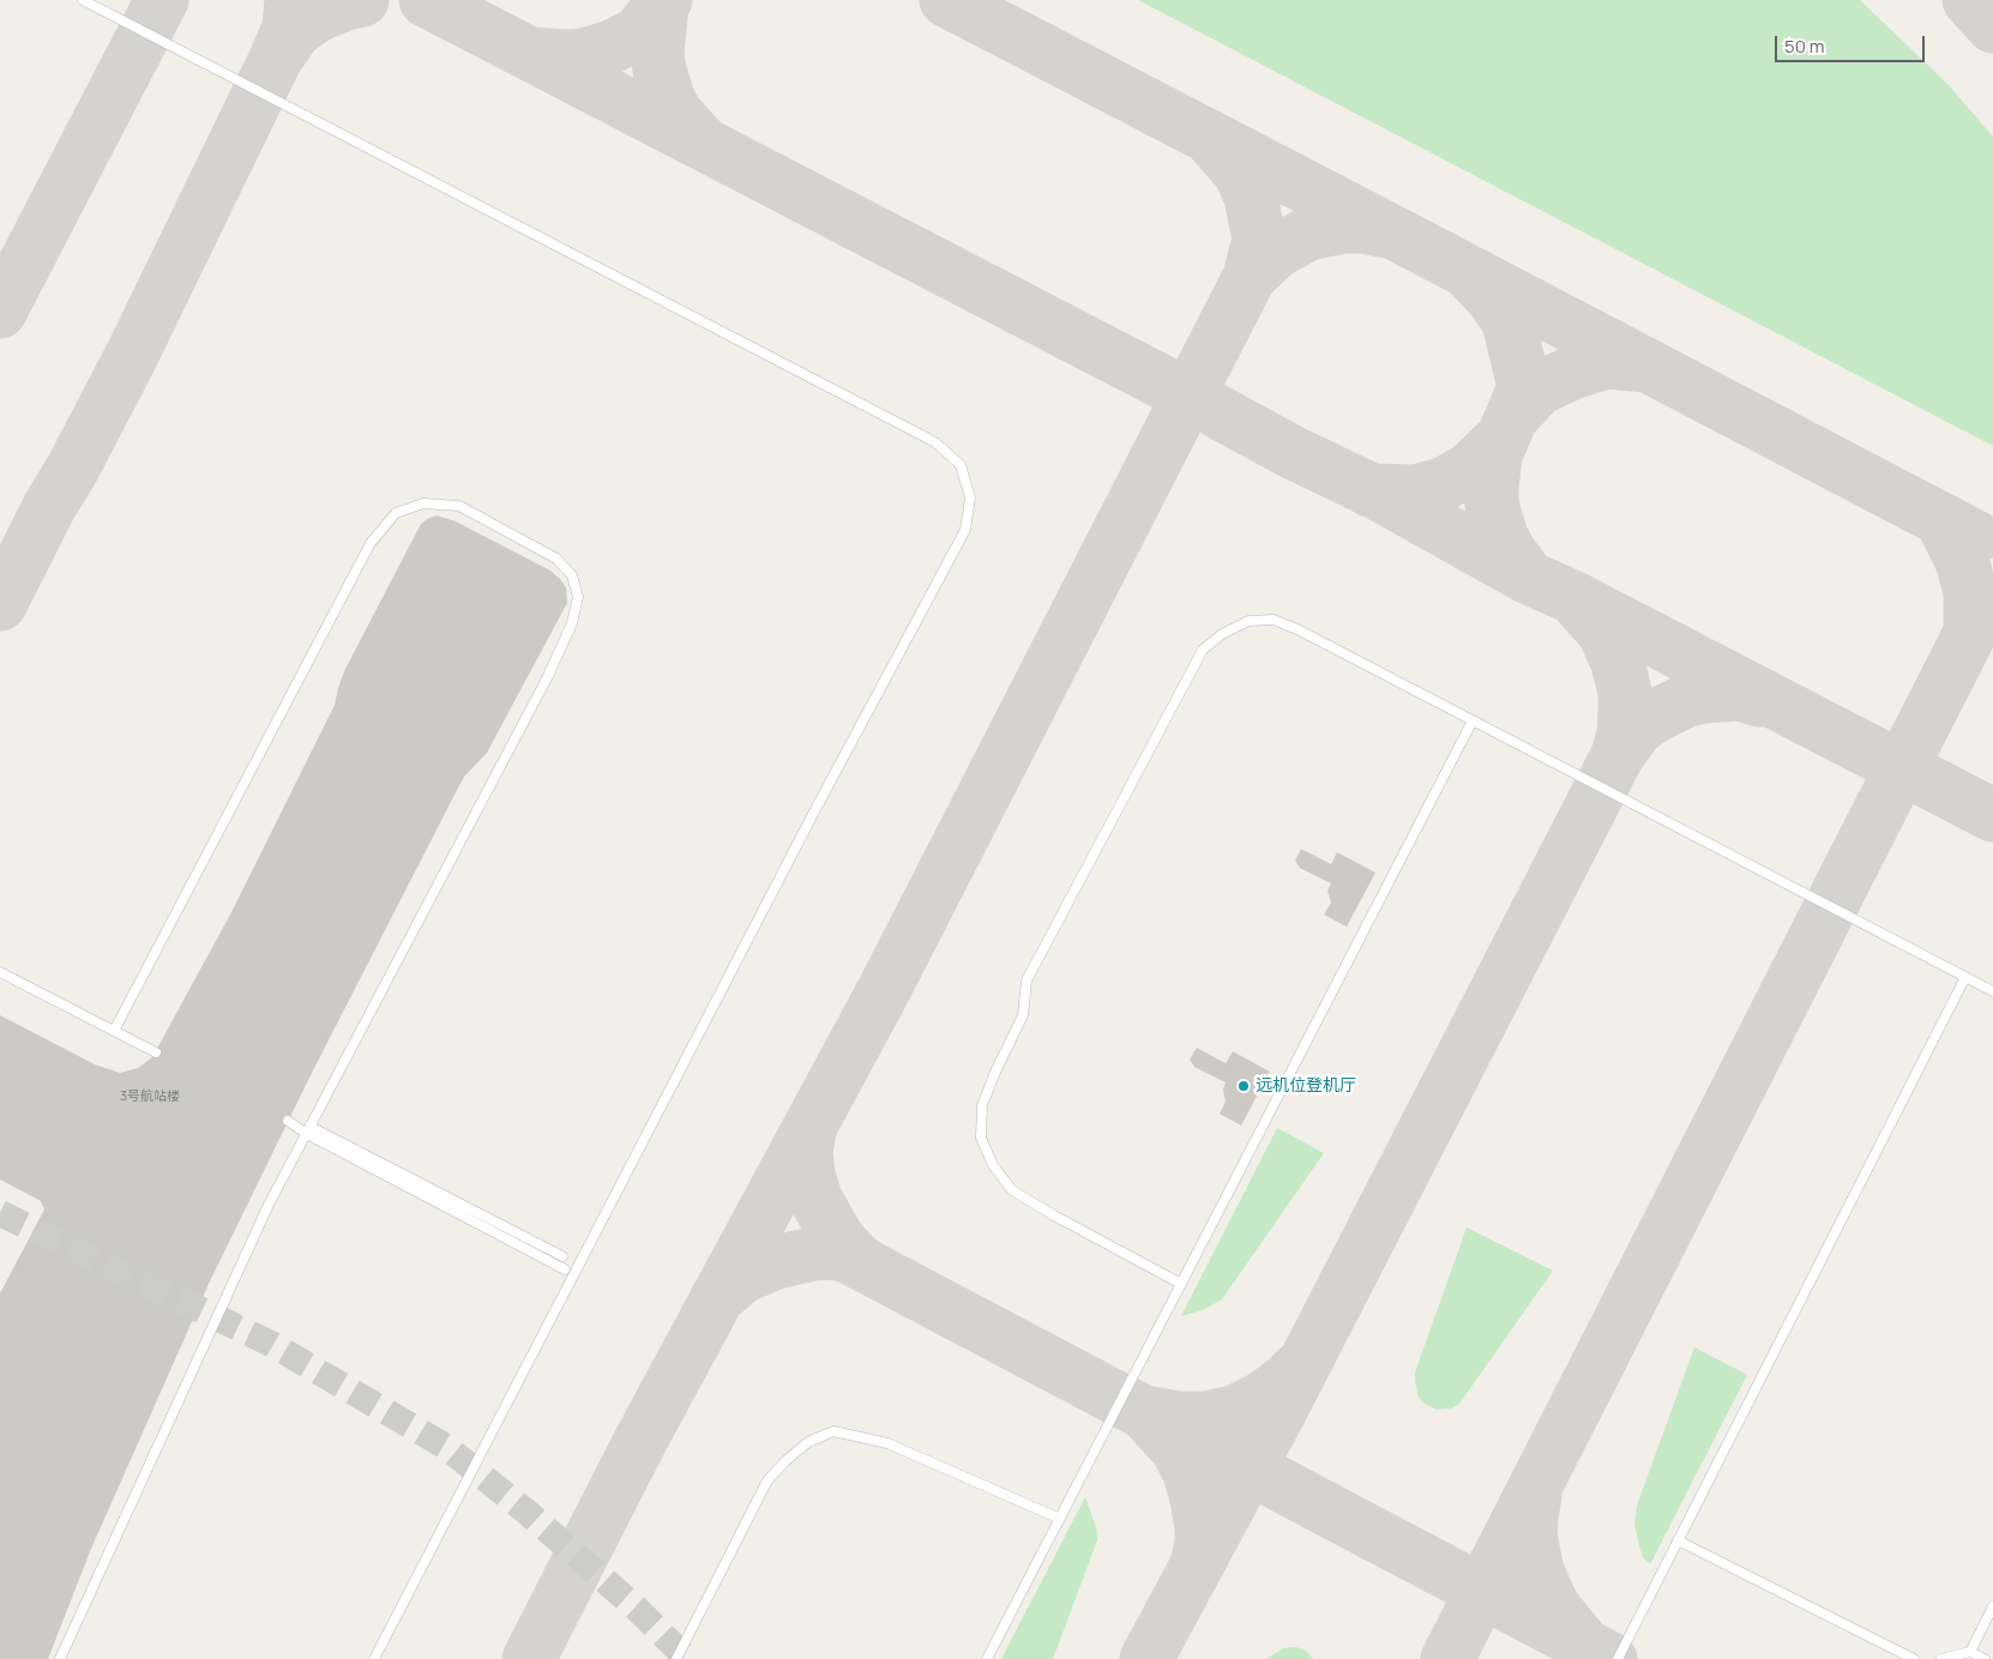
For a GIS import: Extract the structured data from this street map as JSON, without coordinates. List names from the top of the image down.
{
  "places": ["远机位登机厅"],
  "house_numbers": ["3号航站楼"],
  "scale_bar": "50 m"
}
